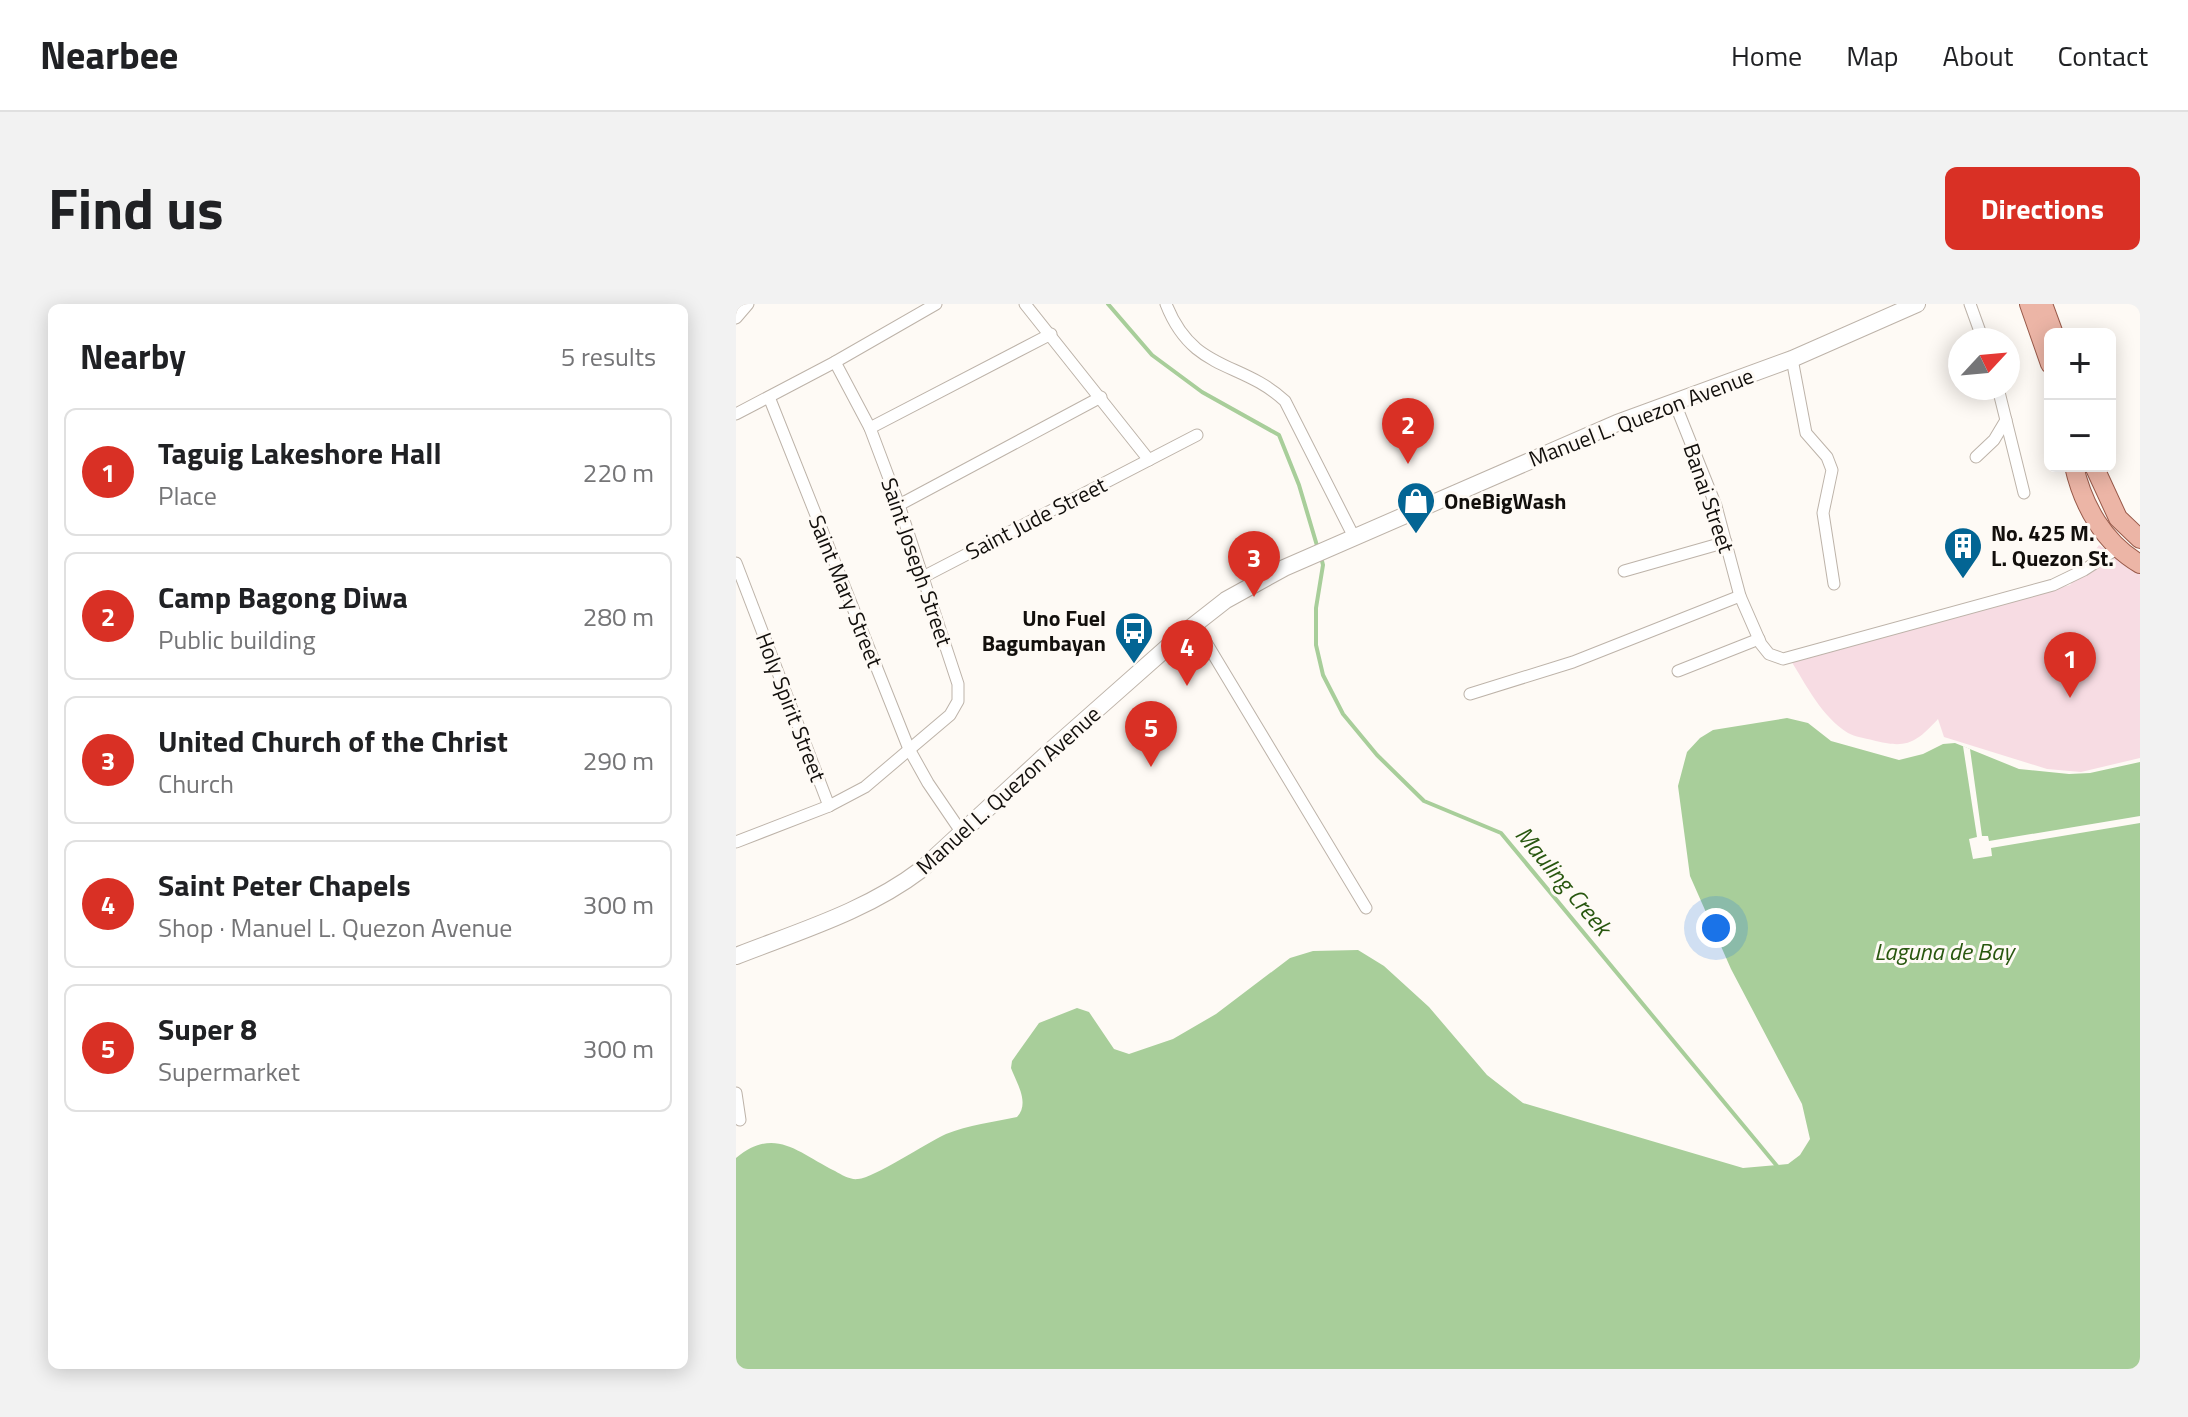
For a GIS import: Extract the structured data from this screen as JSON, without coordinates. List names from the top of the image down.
{
  "streets": {
    "main road": ["Manuel L. Quezon Avenue"],
    "street": [
      "Banai Street",
      "Saint Jude Street",
      "Saint Joseph Street",
      "Saint Mary Street",
      "Holy Spirit Street"
    ]
  },
  "crossings": [
    ["Manuel L. Quezon Avenue", "Banai Street"],
    ["Manuel L. Quezon Avenue", "Saint Mary Street"],
    ["Saint Jude Street", "Saint Joseph Street"],
    ["Saint Joseph Street", "Saint Mary Street"],
    ["Saint Joseph Street", "Holy Spirit Street"]
  ],
  "water": ["Mauling Creek", "Laguna de Bay"],
  "places": {
    "shop": ["OneBigWash"],
    "building": ["No. 425 M. L. Quezon St."],
    "bus stop": ["Uno Fuel Bagumbayan"]
  },
  "north": "top right",
  "page": {
    "header": "Nearbee",
    "nav": [
      "Home",
      "Map",
      "About",
      "Contact"
    ],
    "title": "Find us",
    "buttons": "Directions",
    "heading": ["Nearby", "5 results"],
    "map_buttons": ["+", "−"],
    "pins": [
      "2",
      "3",
      "4",
      "1",
      "5"
    ],
    "list": [
      {
        "mark": "1",
        "name": "Taguig Lakeshore Hall",
        "note": "Place",
        "value": "220 m"
      },
      {
        "mark": "2",
        "name": "Camp Bagong Diwa",
        "note": "Public building",
        "value": "280 m"
      },
      {
        "mark": "3",
        "name": "United Church of the Christ",
        "note": "Church",
        "value": "290 m"
      },
      {
        "mark": "4",
        "name": "Saint Peter Chapels",
        "note": "Shop · Manuel L. Quezon Avenue",
        "value": "300 m"
      },
      {
        "mark": "5",
        "name": "Super 8",
        "note": "Supermarket",
        "value": "300 m"
      }
    ]
  }
}
